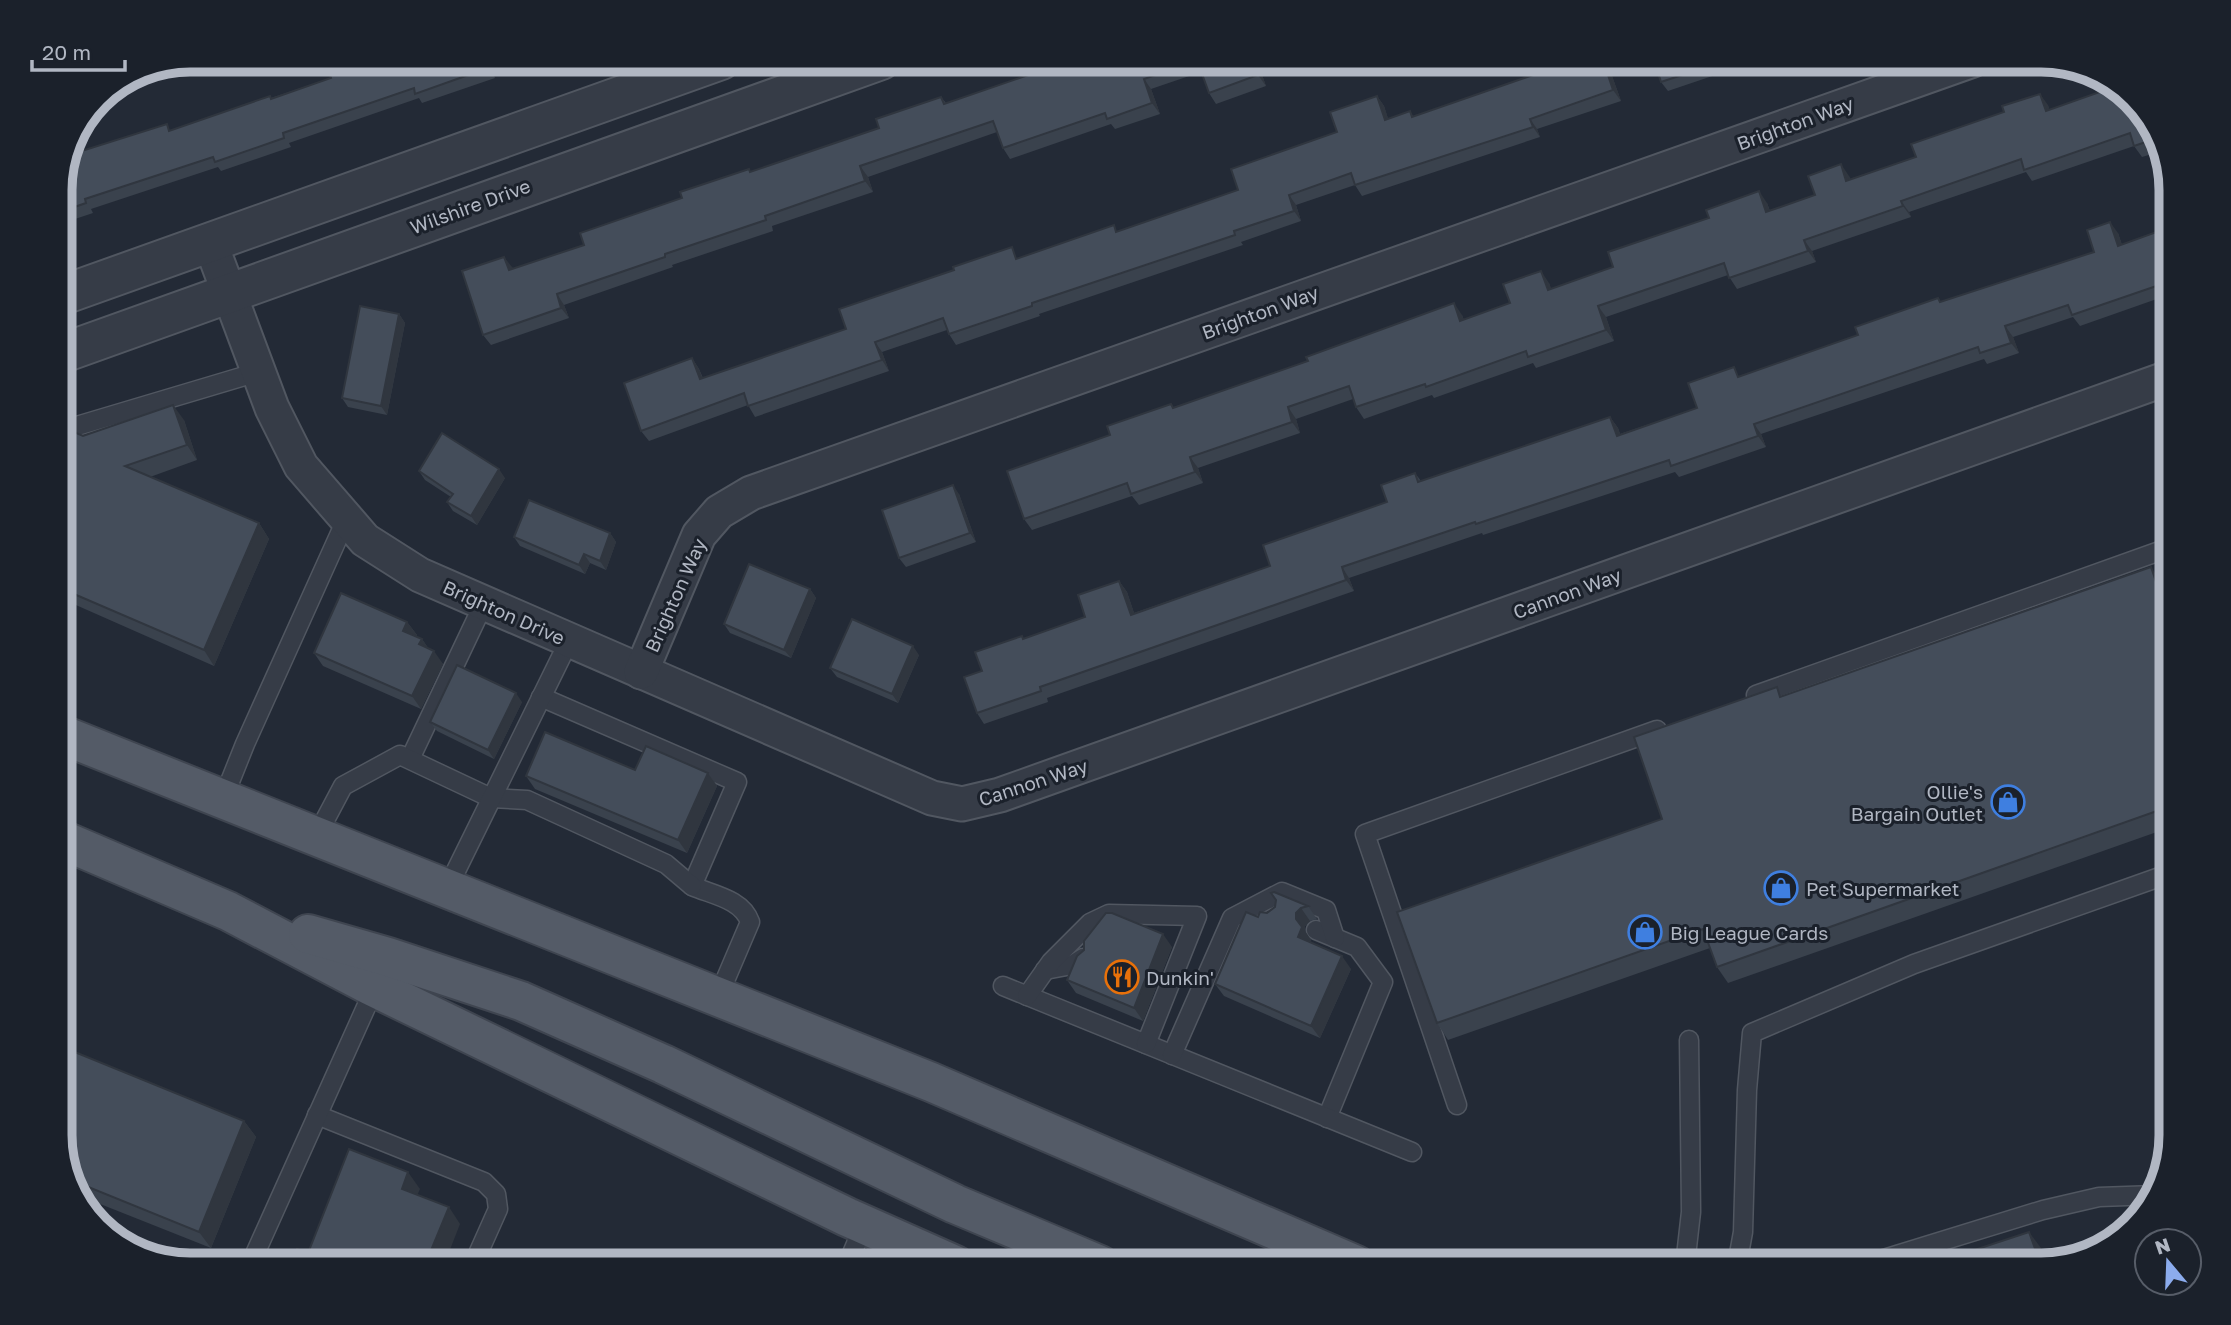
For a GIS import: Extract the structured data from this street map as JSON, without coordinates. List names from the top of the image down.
{
  "streets": {
    "street": [
      "Brighton Way",
      "Wilshire Drive",
      "Cannon Way",
      "Brighton Drive"
    ]
  },
  "crossings": [
    ["Brighton Way", "Brighton Drive"],
    ["Wilshire Drive", "Brighton Drive"],
    ["Cannon Way", "Brighton Drive"]
  ],
  "places": {
    "shop": ["Ollie's Bargain Outlet", "Pet Supermarket", "Big League Cards"],
    "restaurant": ["Dunkin'"]
  },
  "scale_bar": "20 m",
  "north": "top"
}
